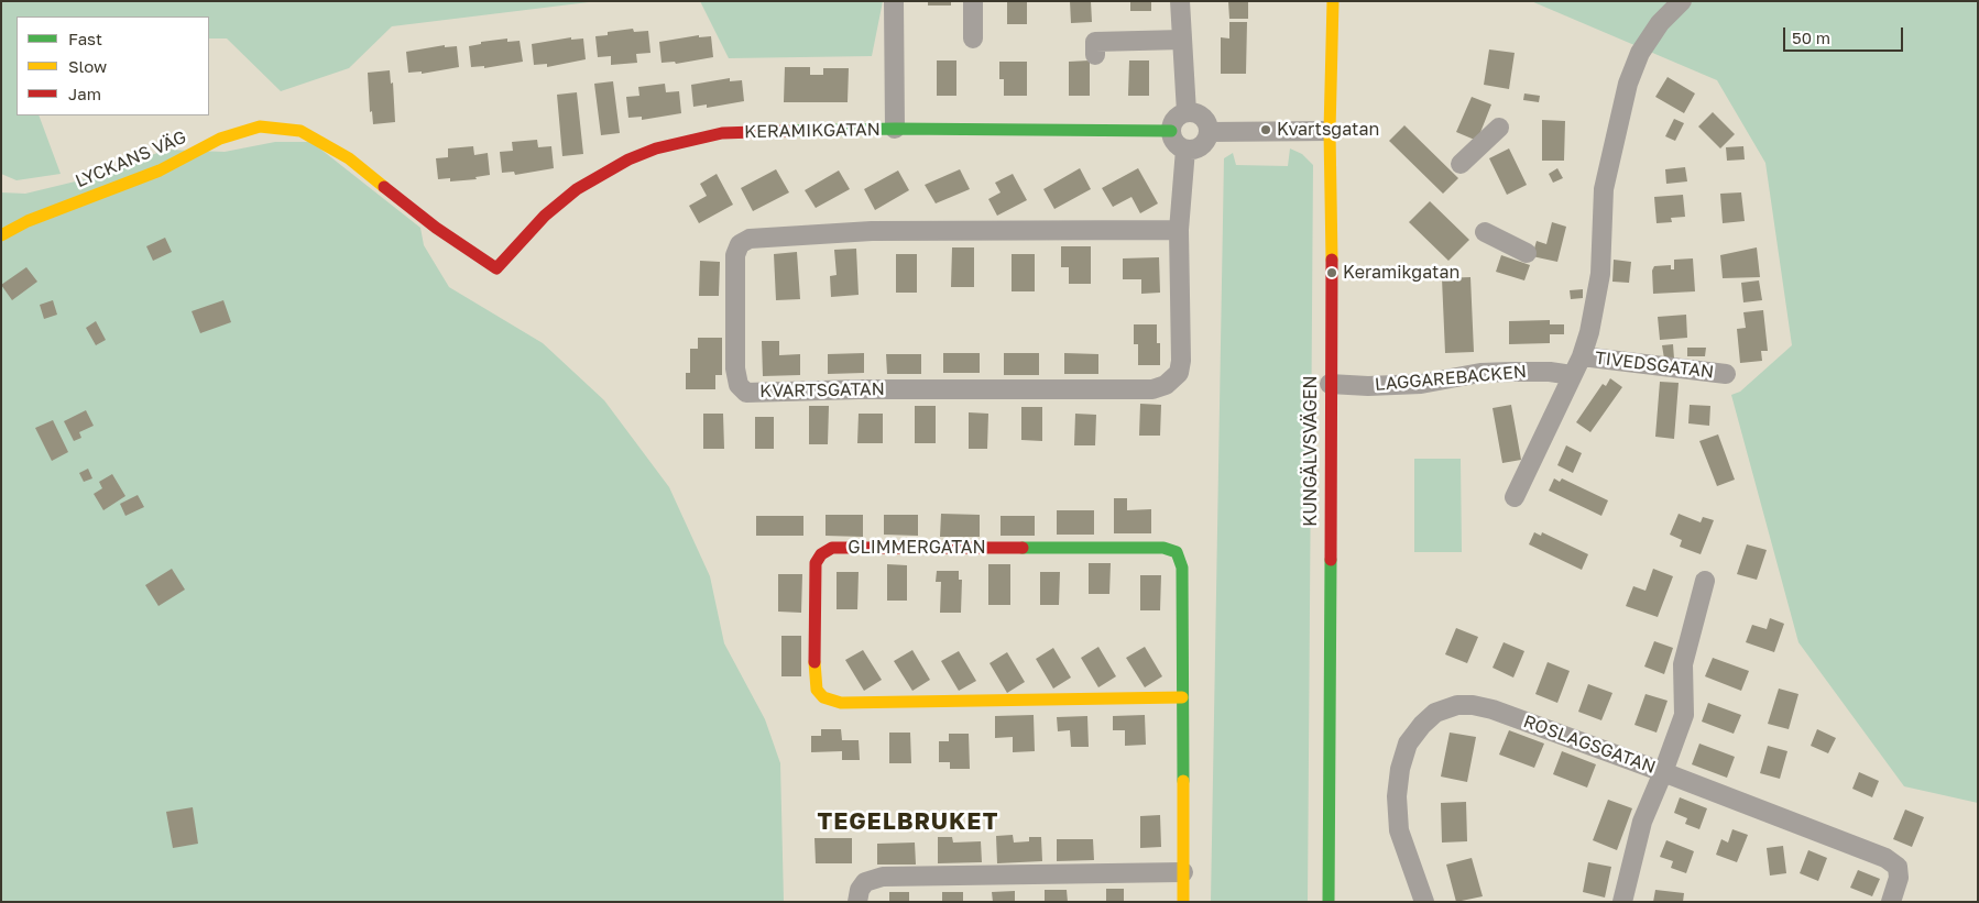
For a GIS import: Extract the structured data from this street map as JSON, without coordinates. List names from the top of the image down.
{
  "streets": {
    "street": [
      "KERAMIKGATAN",
      "LYCKANS VÄG",
      "TIVEDSGATAN",
      "LAGGAREBACKEN",
      "KVARTSGATAN",
      "KUNGÄLVSVÄGEN",
      "GLIMMERGATAN",
      "ROSLAGSGATAN"
    ]
  },
  "crossings": [
    ["KERAMIKGATAN", "LYCKANS VÄG"],
    ["KERAMIKGATAN", "KVARTSGATAN"],
    ["LAGGAREBACKEN", "KUNGÄLVSVÄGEN"]
  ],
  "districts": ["TEGELBRUKET"],
  "places": ["Kvartsgatan", "Keramikgatan"],
  "legend": ["Fast", "Slow", "Jam"],
  "scale_bar": "50 m"
}
